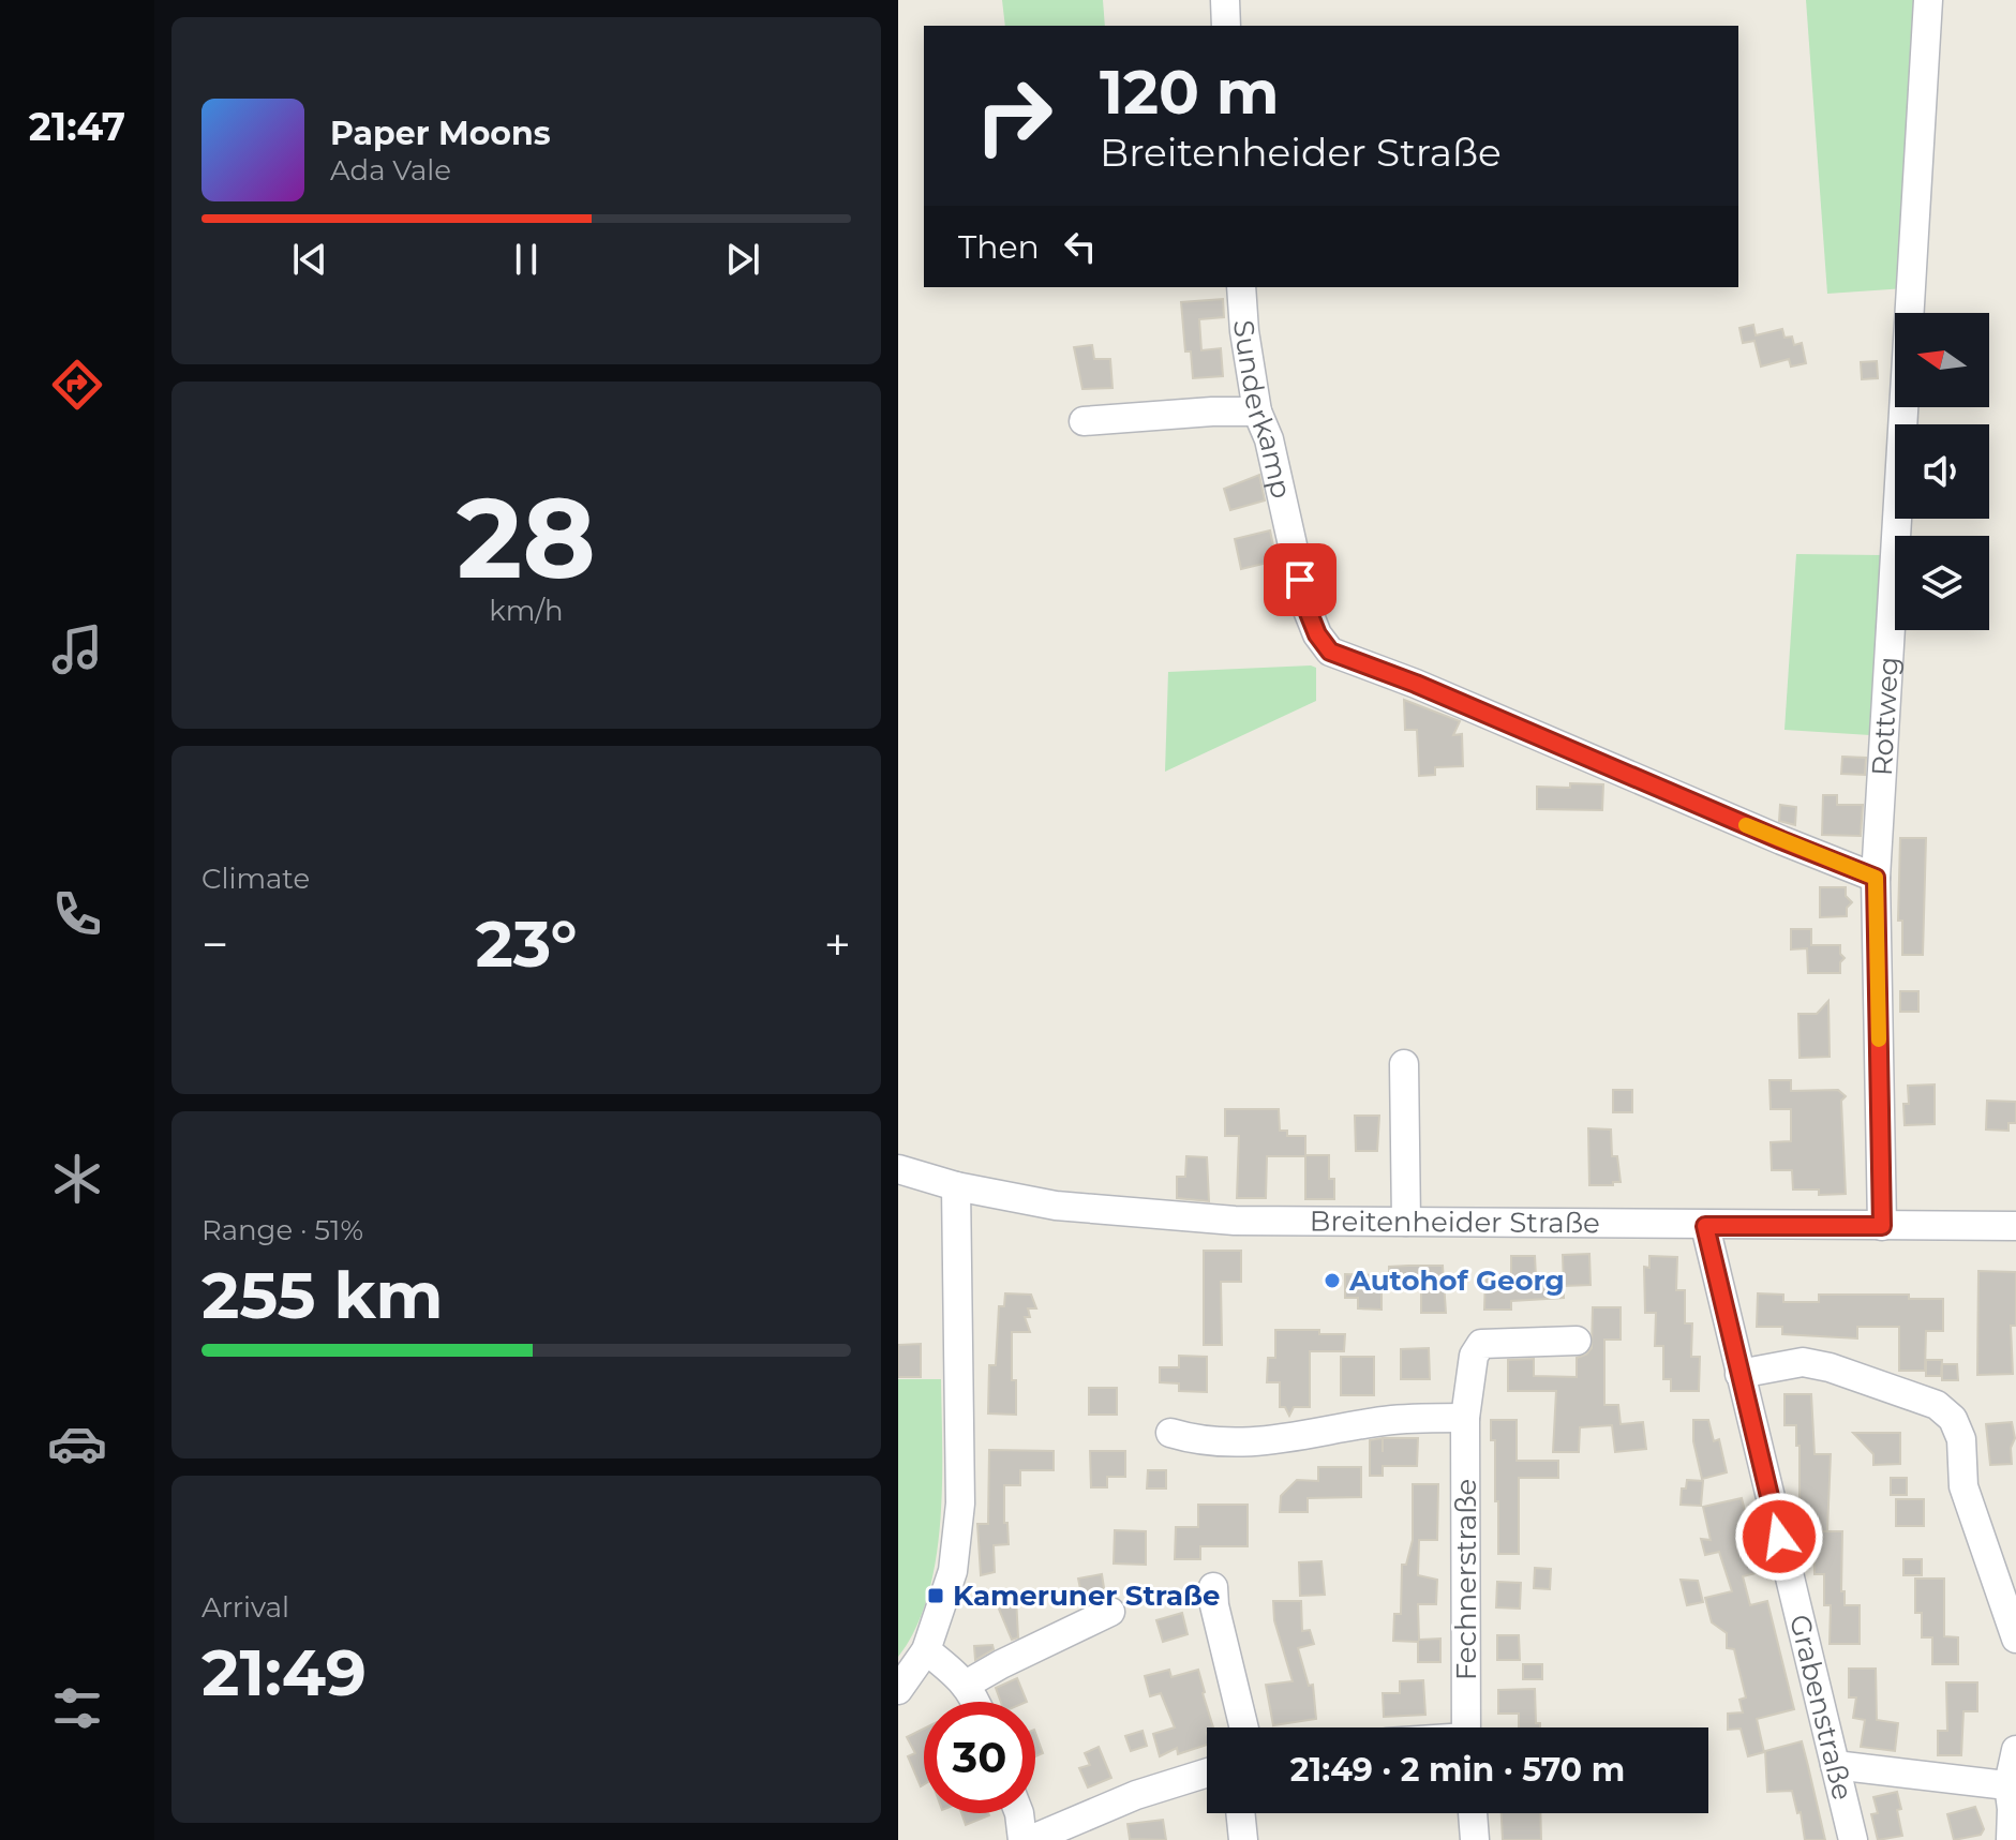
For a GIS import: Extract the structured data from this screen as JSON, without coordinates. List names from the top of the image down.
{
  "streets": {
    "street": [
      "Sunderkamp",
      "Rottweg",
      "Breitenheider Straße",
      "Fechnerstraße",
      "Grabenstraße"
    ]
  },
  "crossings": [
    ["Sunderkamp", "Rottweg"],
    ["Rottweg", "Breitenheider Straße"],
    ["Breitenheider Straße", "Grabenstraße"]
  ],
  "places": {
    "other": ["Autohof Georg"],
    "transit": ["Kameruner Straße"]
  },
  "north": "left",
  "page": {
    "tabs": "21:47",
    "turn": ["120 m", "Breitenheider Straße"],
    "song": ["Paper Moons", "Ada Vale"],
    "then": "Then",
    "tile": [
      ["28", "km/h"],
      "Climate",
      ["Range · 51%", "255 km"],
      ["Arrival", "21:49"]
    ],
    "heat": ["−", "23°", "+"],
    "limit": "30",
    "trip": "21:49 · 2 min · 570 m"
  }
}
